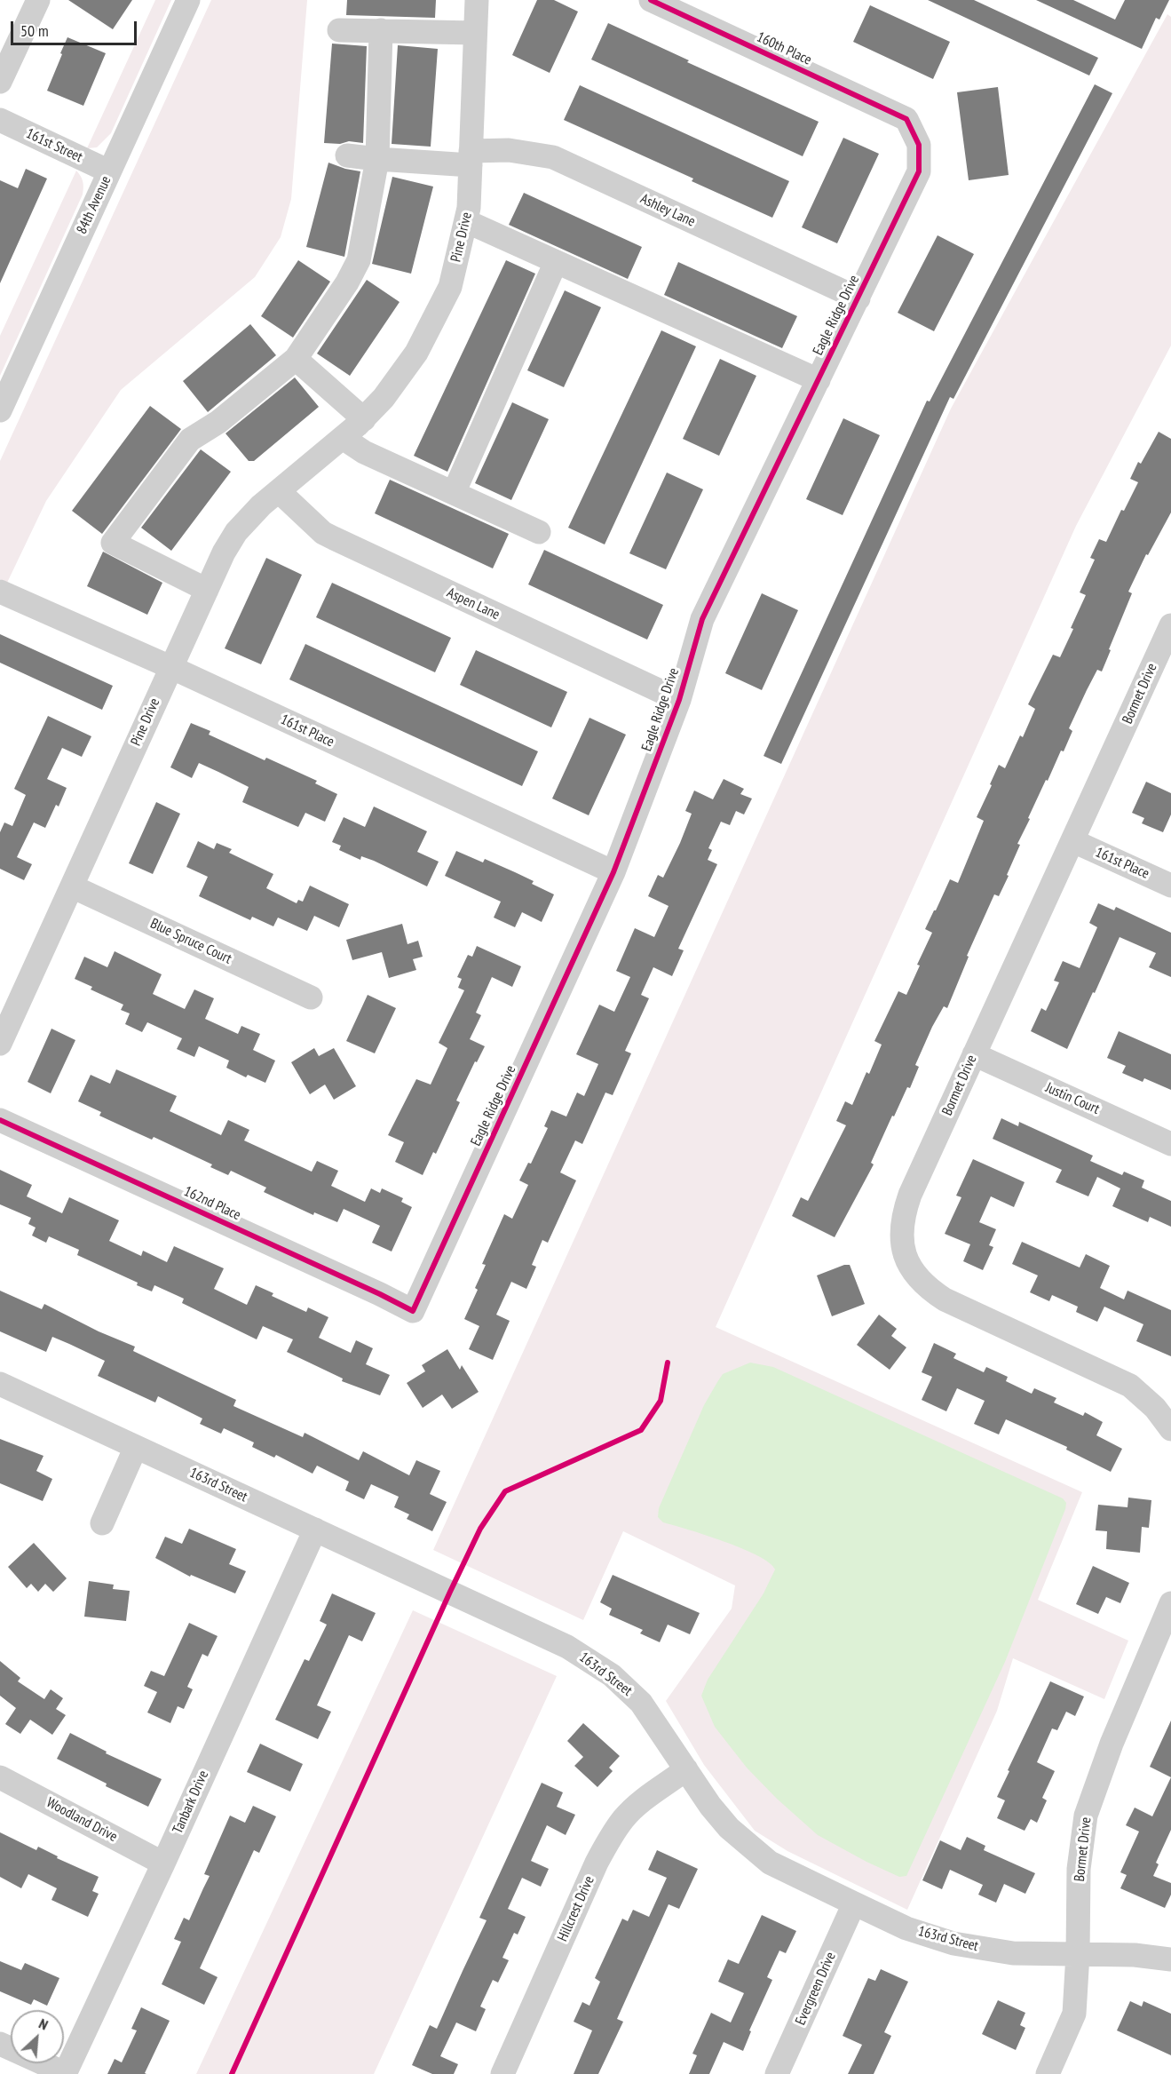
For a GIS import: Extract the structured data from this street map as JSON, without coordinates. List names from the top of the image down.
{
  "streets": {
    "street": [
      "160th Place",
      "161st Street",
      "84th Avenue",
      "Ashley Lane",
      "Pine Drive",
      "Eagle Ridge Drive",
      "Aspen Lane",
      "Bormet Drive",
      "161st Place",
      "Blue Spruce Court",
      "Justin Court",
      "162nd Place",
      "163rd Street",
      "Tanbark Drive",
      "Woodland Drive",
      "Hillcrest Drive",
      "Evergreen Drive"
    ]
  },
  "crossings": [
    ["160th Place", "Eagle Ridge Drive"],
    ["161st Street", "84th Avenue"],
    ["Ashley Lane", "Pine Drive"],
    ["Ashley Lane", "Eagle Ridge Drive"],
    ["Pine Drive", "Aspen Lane"],
    ["Pine Drive", "161st Place"],
    ["Pine Drive", "Blue Spruce Court"],
    ["Eagle Ridge Drive", "Aspen Lane"],
    ["Eagle Ridge Drive", "161st Place"],
    ["Eagle Ridge Drive", "162nd Place"],
    ["Bormet Drive", "161st Place"],
    ["Bormet Drive", "Justin Court"],
    ["Bormet Drive", "163rd Street"],
    ["163rd Street", "Tanbark Drive"],
    ["163rd Street", "Hillcrest Drive"],
    ["163rd Street", "Evergreen Drive"],
    ["Tanbark Drive", "Woodland Drive"]
  ],
  "scale_bar": "50 m",
  "north": "top right"
}
